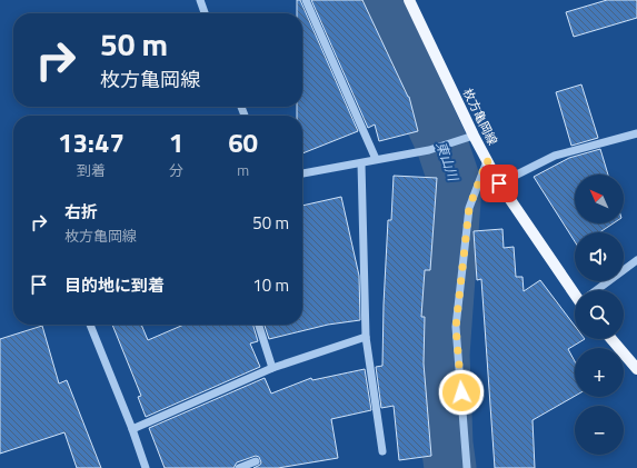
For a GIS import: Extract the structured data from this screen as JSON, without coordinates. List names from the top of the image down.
{
  "streets": {
    "main road": ["枚方亀岡線"]
  },
  "water": ["東山川"],
  "north": "top left",
  "page": {
    "turn": ["50 m", "枚方亀岡線"],
    "eta": [
      "13:47",
      "到着",
      "1",
      "分",
      "60",
      "m"
    ],
    "map_buttons": ["+", "−"],
    "list": [
      {
        "name": "右折",
        "note": "枚方亀岡線",
        "value": "50 m"
      },
      {
        "name": "目的地に到着",
        "value": "10 m"
      }
    ]
  }
}
